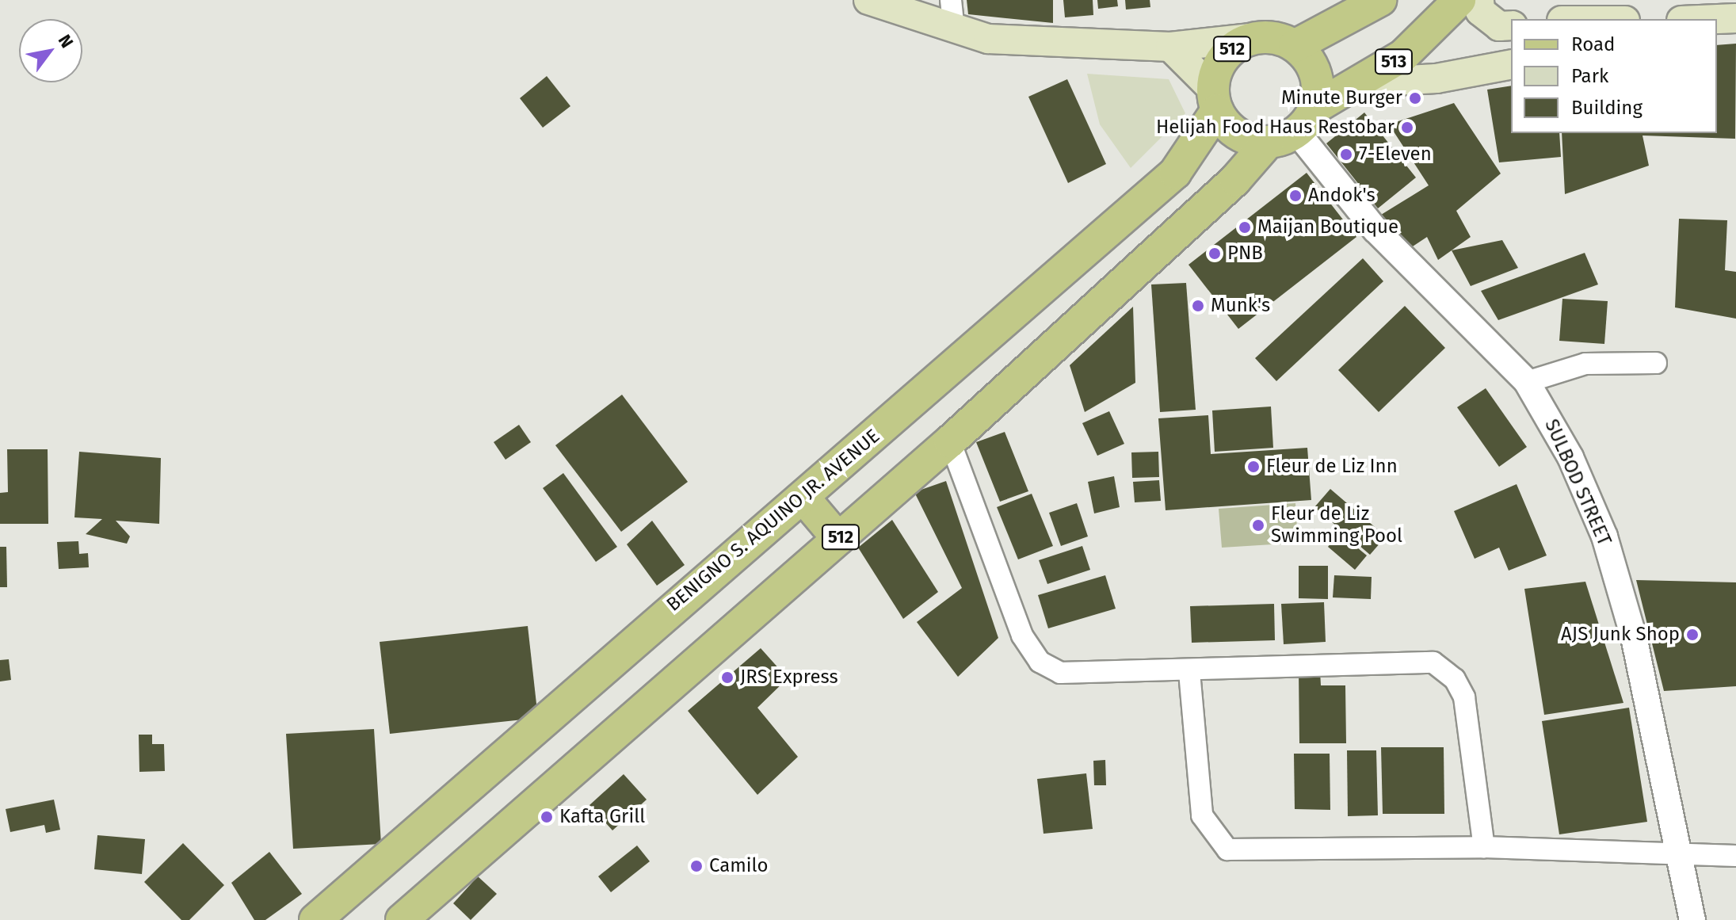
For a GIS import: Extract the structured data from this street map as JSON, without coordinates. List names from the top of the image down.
{
  "streets": {
    "main road": ["512", "513", "BENIGNO S. AQUINO JR. AVENUE"],
    "street": ["SULBOD STREET"]
  },
  "crossings": [
    ["512", "513"],
    ["512", "SULBOD STREET"],
    ["512", "BENIGNO S. AQUINO JR. AVENUE"],
    ["513", "SULBOD STREET"],
    ["513", "BENIGNO S. AQUINO JR. AVENUE"],
    ["SULBOD STREET", "BENIGNO S. AQUINO JR. AVENUE"]
  ],
  "places": [
    "Minute Burger",
    "Helijah Food Haus Restobar",
    "7-Eleven",
    "Andok's",
    "Maijan Boutique",
    "PNB",
    "Munk's",
    "Fleur de Liz Inn",
    "Fleur de Liz Swimming Pool",
    "AJS Junk Shop",
    "JRS Express",
    "Kafta Grill",
    "Camilo"
  ],
  "legend": ["Road", "Park", "Building"],
  "north": "top right"
}
